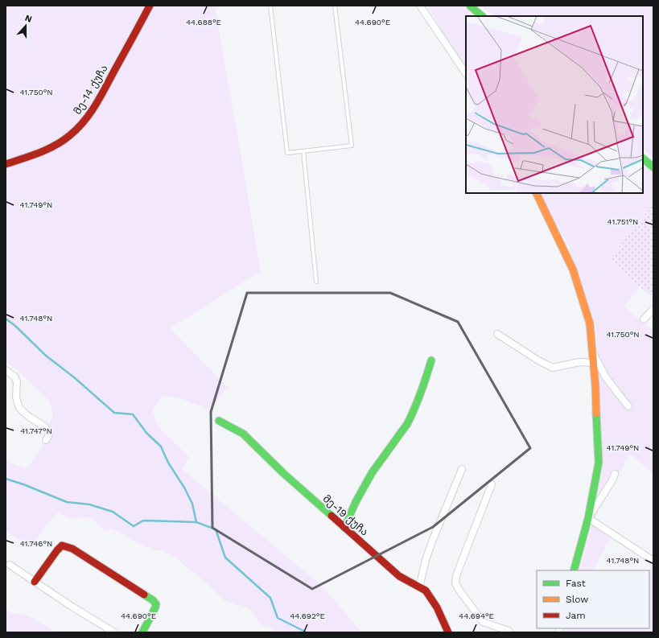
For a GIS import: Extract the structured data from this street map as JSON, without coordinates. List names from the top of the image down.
{
  "streets": {
    "street": ["მე-14 ქუჩა", "მე-19 ქუჩა"]
  },
  "legend": ["Fast", "Slow", "Jam"],
  "north": "top",
  "coordinates": [
    "44.688°E",
    "44.690°E",
    "41.750°N",
    "41.749°N",
    "41.751°N",
    "41.748°N",
    "41.747°N",
    "41.746°N",
    "44.692°E",
    "44.694°E"
  ]
}
